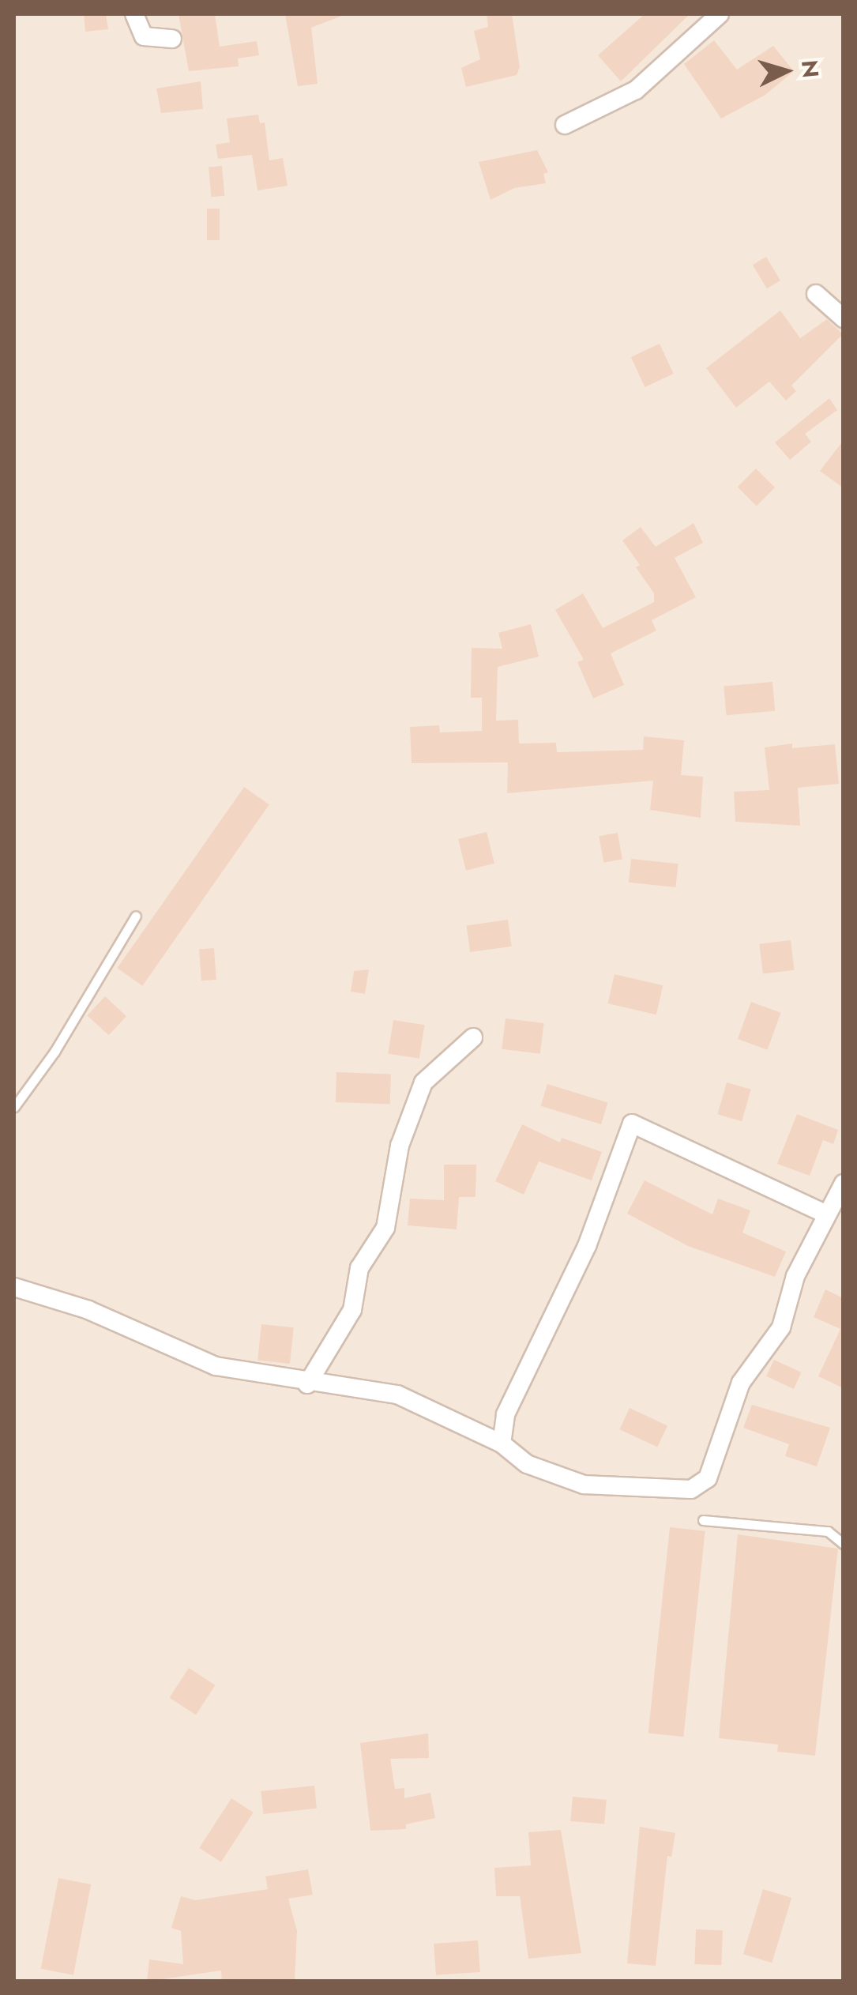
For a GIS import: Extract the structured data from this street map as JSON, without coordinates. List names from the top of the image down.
{
  "north": "right"
}
